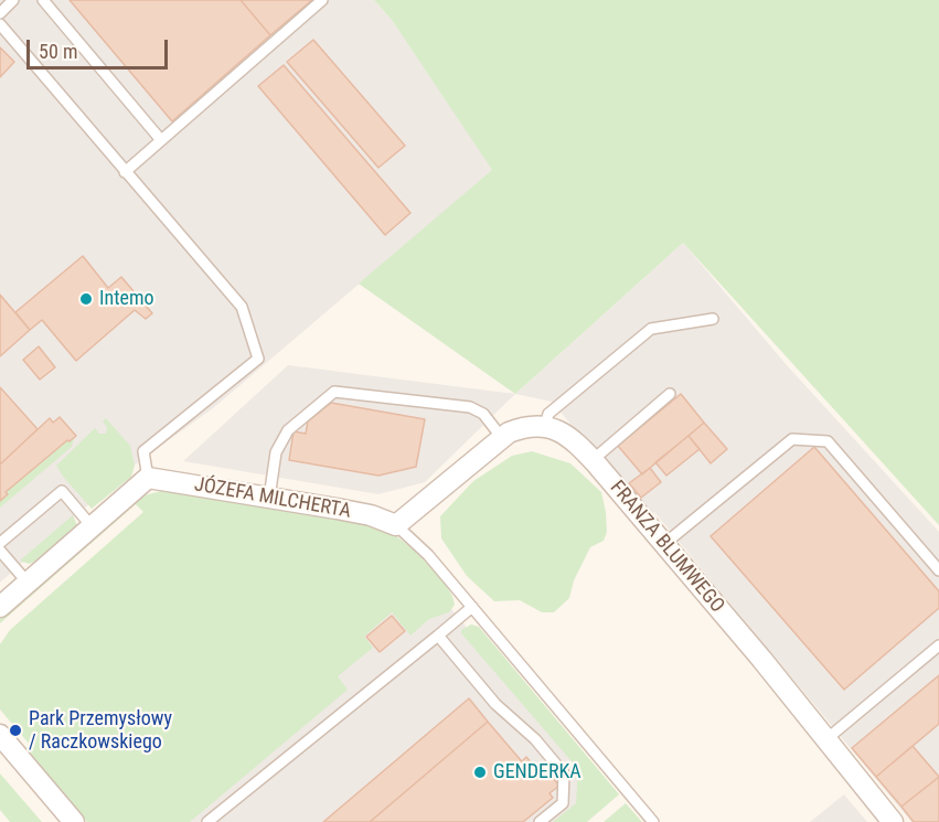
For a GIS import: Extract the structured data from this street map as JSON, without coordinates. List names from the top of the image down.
{
  "streets": {
    "street": ["JÓZEFA MILCHERTA", "FRANZA BLUMWEGO"]
  },
  "places": ["Intemo", "Park Przemysłowy / Raczkowskiego", "GENDERKA"],
  "scale_bar": "50 m"
}
